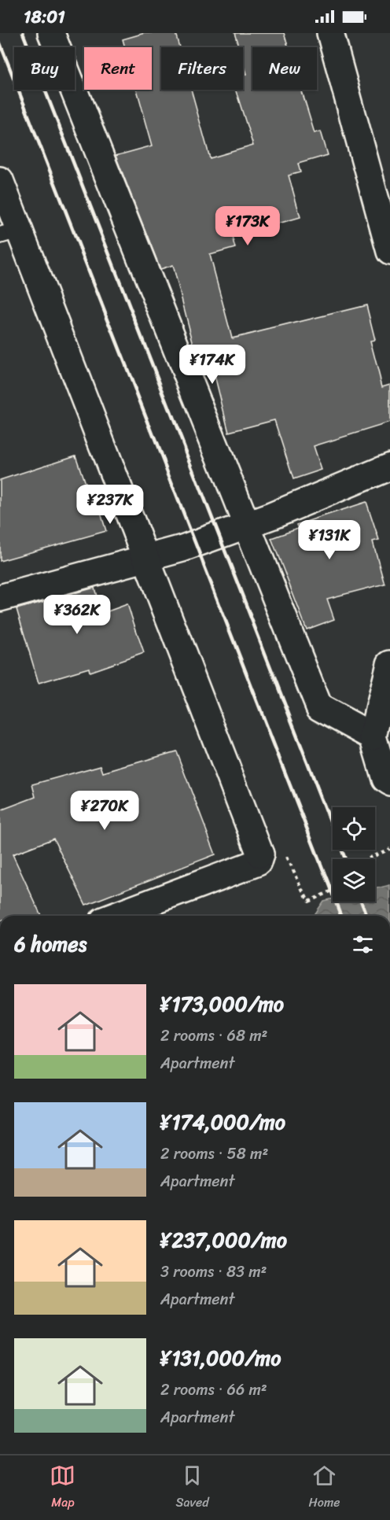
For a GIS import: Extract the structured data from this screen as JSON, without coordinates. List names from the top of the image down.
{
  "page": {
    "status": "18:01",
    "chip": [
      "Buy",
      "Rent",
      "Filters",
      "New"
    ],
    "price": [
      "¥173K",
      "¥174K",
      "¥237K",
      "¥131K",
      "¥362K",
      "¥270K"
    ],
    "heading": "6 homes",
    "list": [
      {
        "name": "¥173,000/mo",
        "note": "2 rooms · 68 m² · Apartment"
      },
      {
        "name": "¥174,000/mo",
        "note": "2 rooms · 58 m² · Apartment"
      },
      {
        "name": "¥237,000/mo",
        "note": "3 rooms · 83 m² · Apartment"
      },
      {
        "name": "¥131,000/mo",
        "note": "2 rooms · 66 m² · Apartment"
      }
    ],
    "tabs": ["Map", "Saved", "Home"]
  }
}
